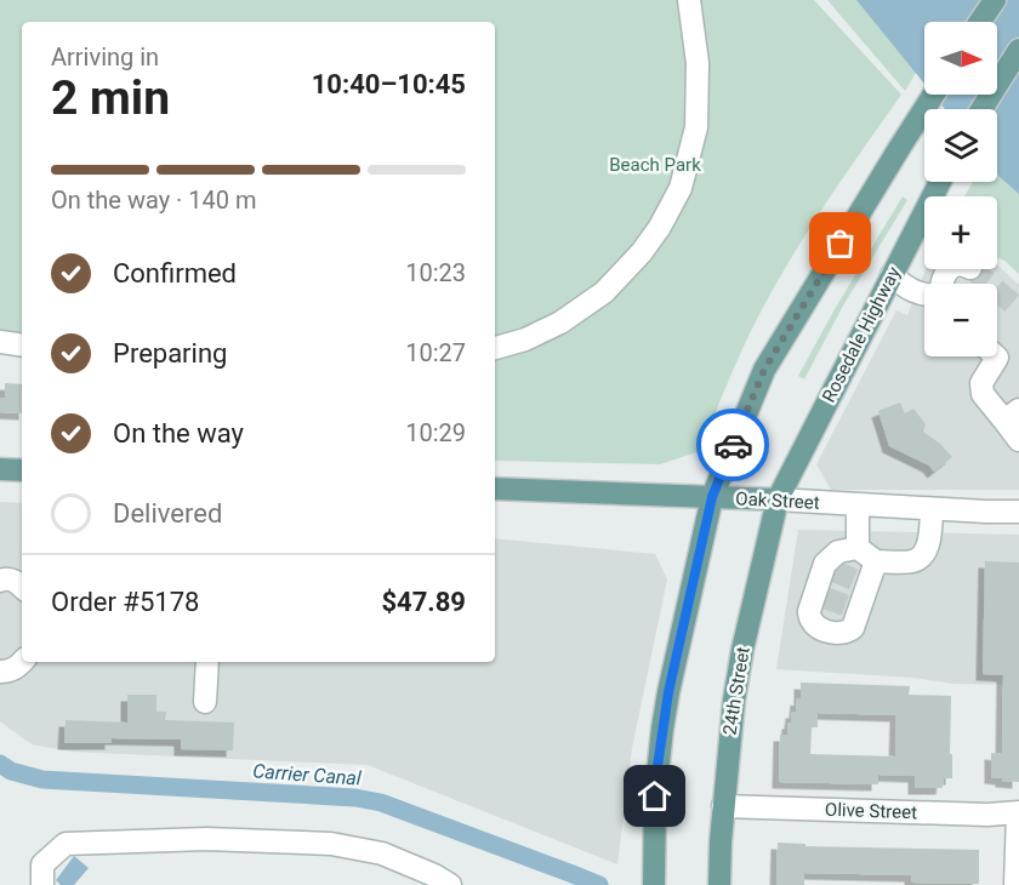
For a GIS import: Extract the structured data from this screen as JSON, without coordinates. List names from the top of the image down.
{
  "streets": {
    "main road": ["Rosedale Highway", "Oak Street", "24th Street"],
    "street": ["Olive Street"]
  },
  "crossings": [
    ["Rosedale Highway", "Oak Street"],
    ["Rosedale Highway", "24th Street"],
    ["Oak Street", "24th Street"],
    ["24th Street", "Olive Street"]
  ],
  "water": ["Carrier Canal"],
  "parks": ["Beach Park"],
  "north": "right",
  "page": {
    "map_buttons": ["+", "−"],
    "heading": ["2 min", "Arriving in", "10:40–10:45"],
    "panel": ["Order #5178", "$47.89"],
    "bar": "On the way · 140 m",
    "list": [
      ["Confirmed", "10:23"],
      ["Preparing", "10:27"],
      ["On the way", "10:29"],
      "Delivered"
    ]
  }
}
